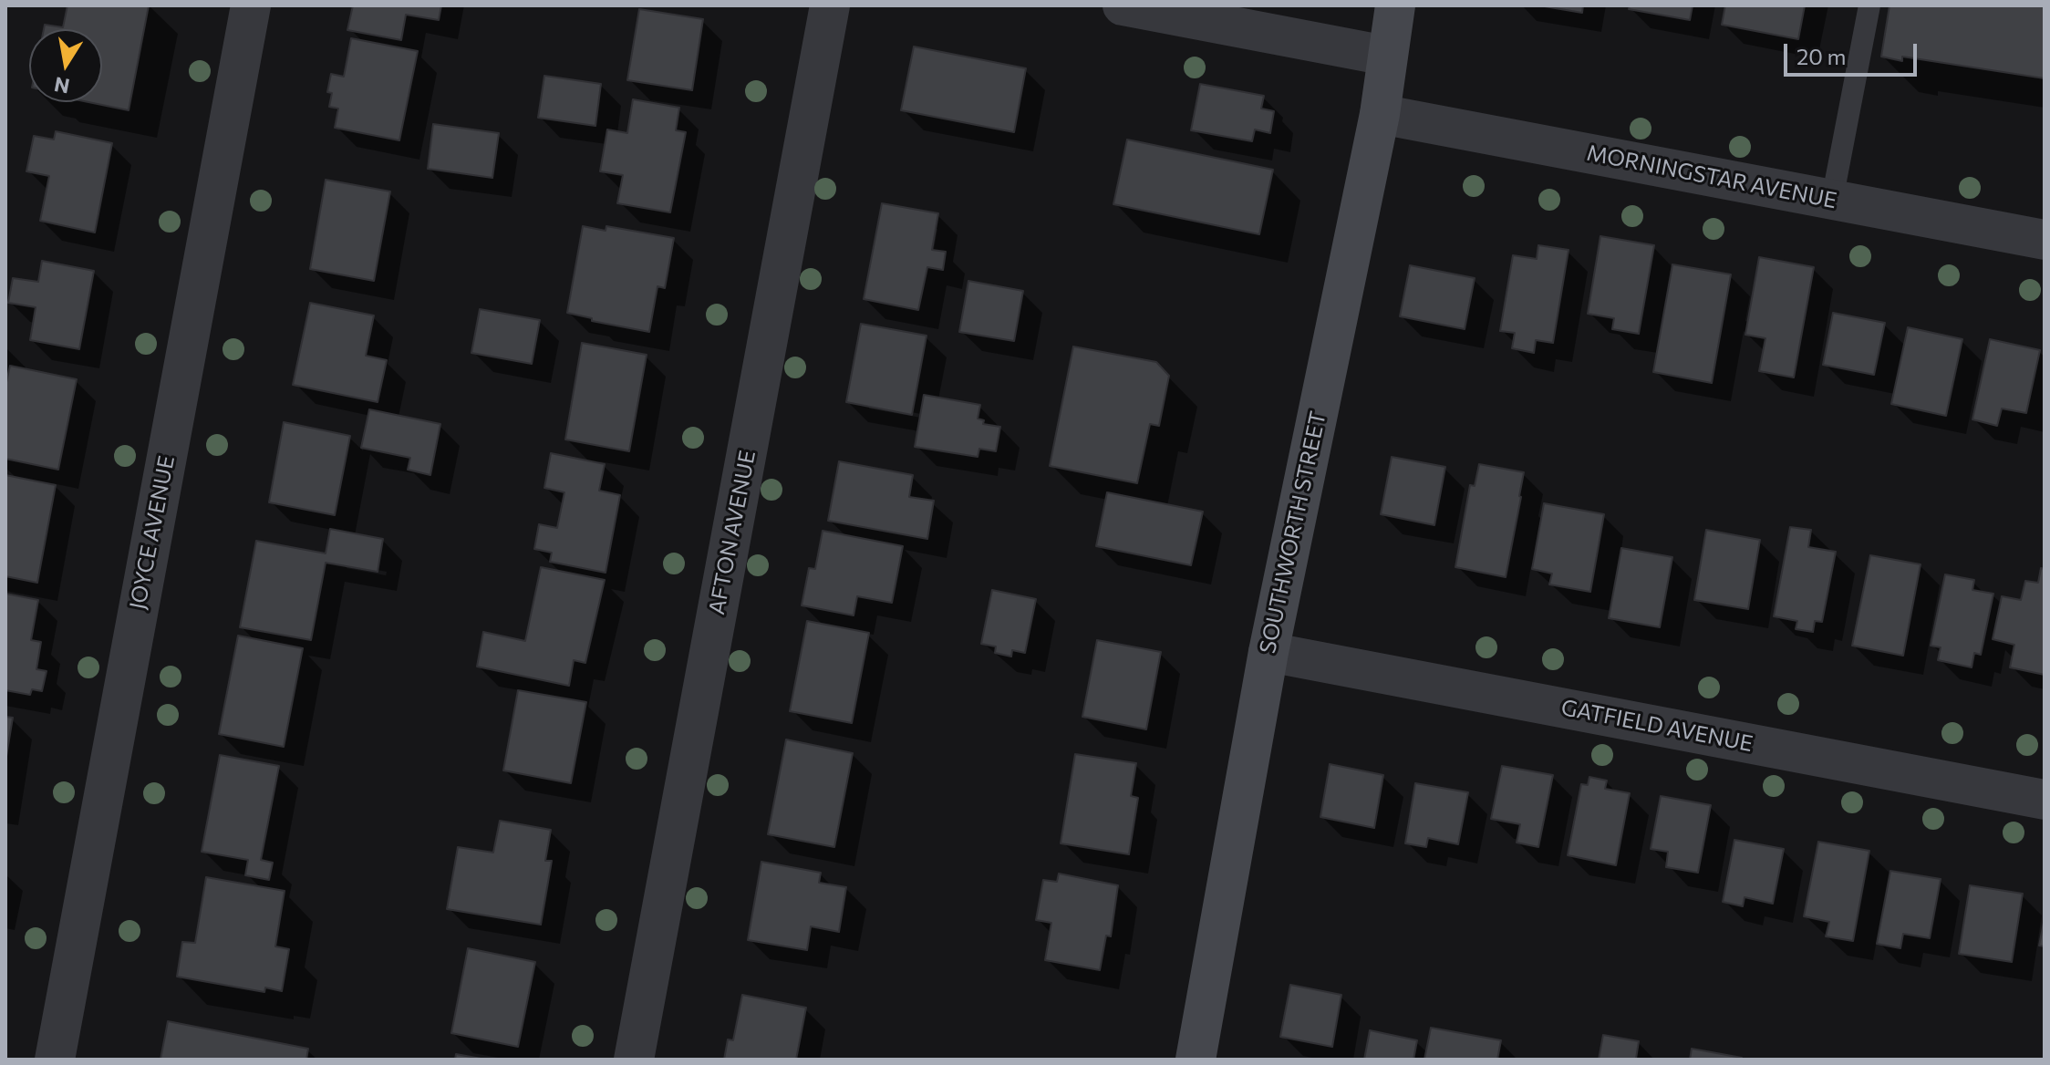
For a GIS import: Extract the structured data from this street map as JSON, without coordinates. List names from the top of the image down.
{
  "streets": {
    "main road": ["SOUTHWORTH STREET"],
    "street": [
      "MORNINGSTAR AVENUE",
      "JOYCE AVENUE",
      "AFTON AVENUE",
      "GATFIELD AVENUE"
    ]
  },
  "crossings": [
    ["MORNINGSTAR AVENUE", "SOUTHWORTH STREET"],
    ["SOUTHWORTH STREET", "GATFIELD AVENUE"]
  ],
  "scale_bar": "20 m",
  "north": "bottom"
}
